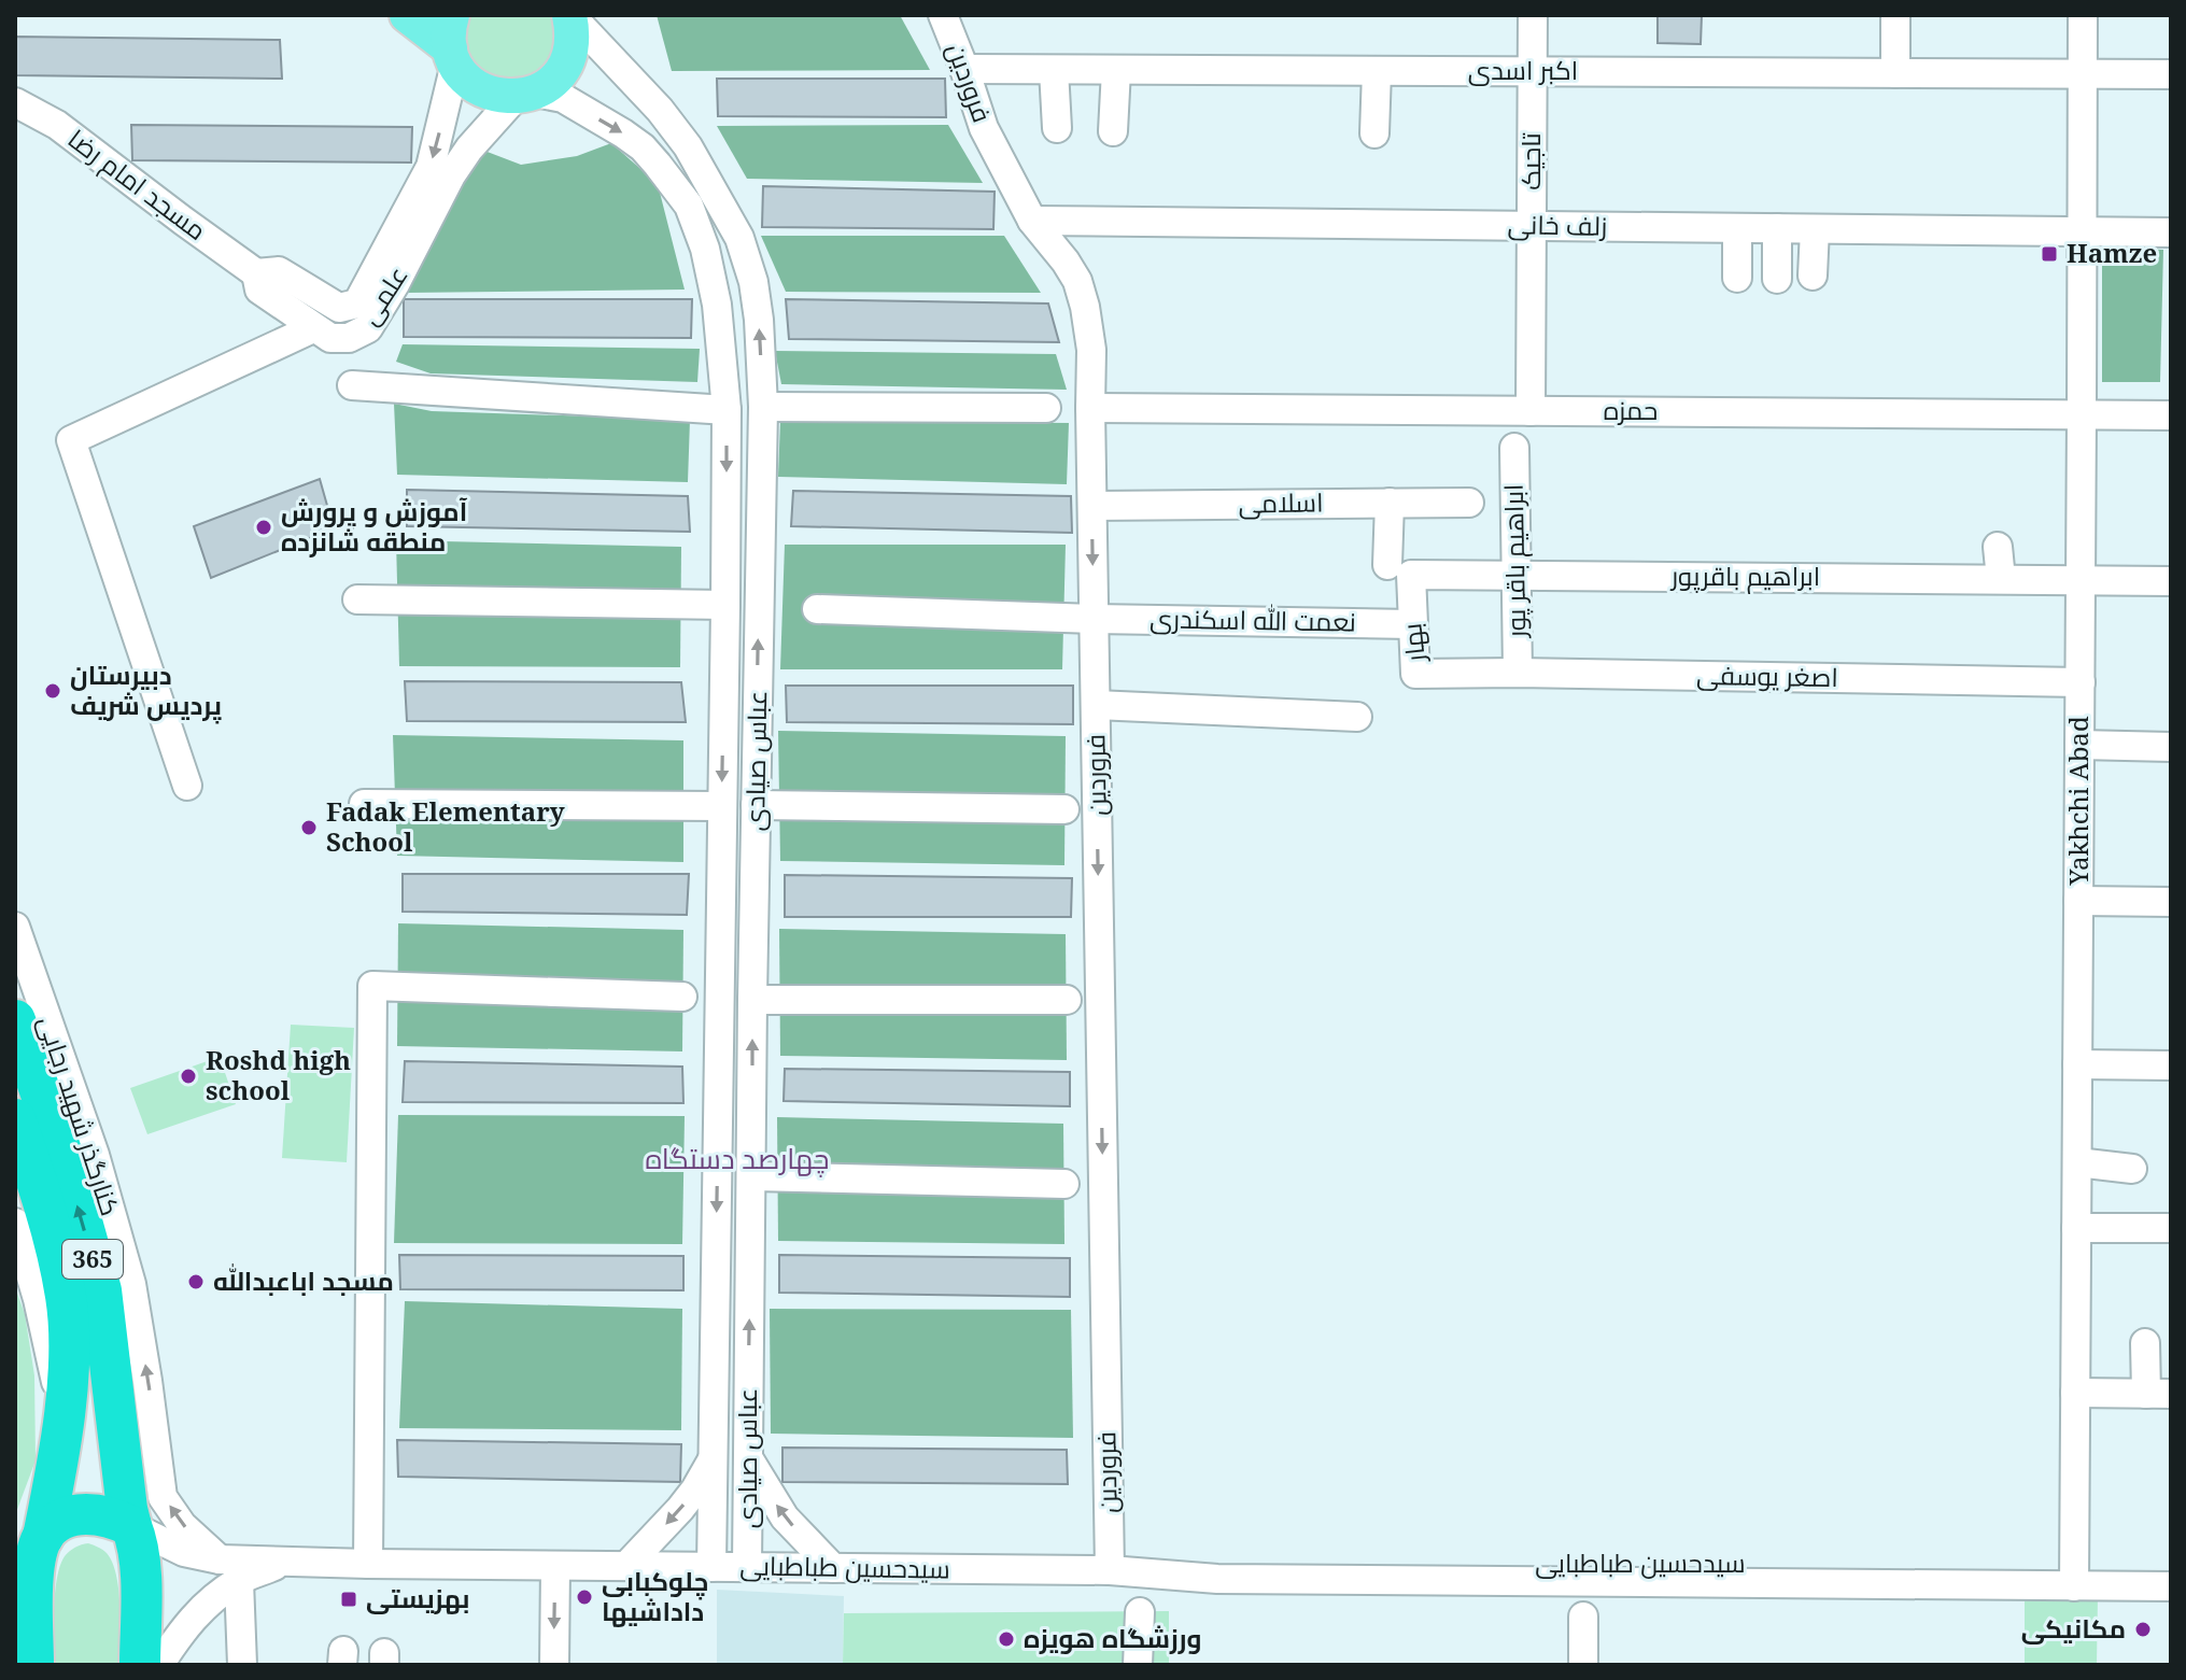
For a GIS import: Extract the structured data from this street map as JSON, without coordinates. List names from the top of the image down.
{
  "streets": {
    "highway": ["365"],
    "street": [
      "اکبر اسدی",
      "فروردین",
      "تاجیک",
      "مسجد امام رضا",
      "زلف خانی",
      "علمی",
      "حمزه",
      "اسلامی",
      "ابراهیم باقر پور",
      "ابراهیم باقرپور",
      "نعمت الله اسکندری",
      "بهار",
      "اصغر یوسفی",
      "عباس صیادی",
      "Yakhchi Abad",
      "کنارگذر شهید رجایی",
      "سیدحسین طباطبایی"
    ]
  },
  "crossings": [
    ["اکبر اسدی", "فروردین"],
    ["اکبر اسدی", "تاجیک"],
    ["اکبر اسدی", "Yakhchi Abad"],
    ["فروردین", "زلف خانی"],
    ["فروردین", "حمزه"],
    ["فروردین", "اسلامی"],
    ["فروردین", "نعمت الله اسکندری"],
    ["فروردین", "سیدحسین طباطبایی"],
    ["تاجیک", "زلف خانی"],
    ["تاجیک", "حمزه"],
    ["مسجد امام رضا", "علمی"],
    ["زلف خانی", "Yakhchi Abad"],
    ["علمی", "عباس صیادی"],
    ["حمزه", "Yakhchi Abad"],
    ["اسلامی", "بهار"],
    ["ابراهیم باقر پور", "ابراهیم باقرپور"],
    ["ابراهیم باقر پور", "اصغر یوسفی"],
    ["ابراهیم باقرپور", "بهار"],
    ["ابراهیم باقرپور", "Yakhchi Abad"],
    ["نعمت الله اسکندری", "بهار"],
    ["بهار", "اصغر یوسفی"],
    ["اصغر یوسفی", "Yakhchi Abad"],
    ["عباس صیادی", "سیدحسین طباطبایی"],
    ["Yakhchi Abad", "سیدحسین طباطبایی"],
    ["کنارگذر شهید رجایی", "365"],
    ["کنارگذر شهید رجایی", "سیدحسین طباطبایی"]
  ],
  "one_way": ["فروردین"],
  "districts": ["چهارصد دستگاه"],
  "places": {
    "transit": ["Hamze", "بهزیستی"],
    "other": [
      "آموزش و پرورش منطقه شانزده",
      "دبیرستان پردیس شریف",
      "Fadak Elementary School",
      "Roshd high school",
      "مسجد اباعبدالله",
      "چلوکبابی داداشیها",
      "مکانیکی",
      "ورزشگاه هویزه"
    ]
  }
}
